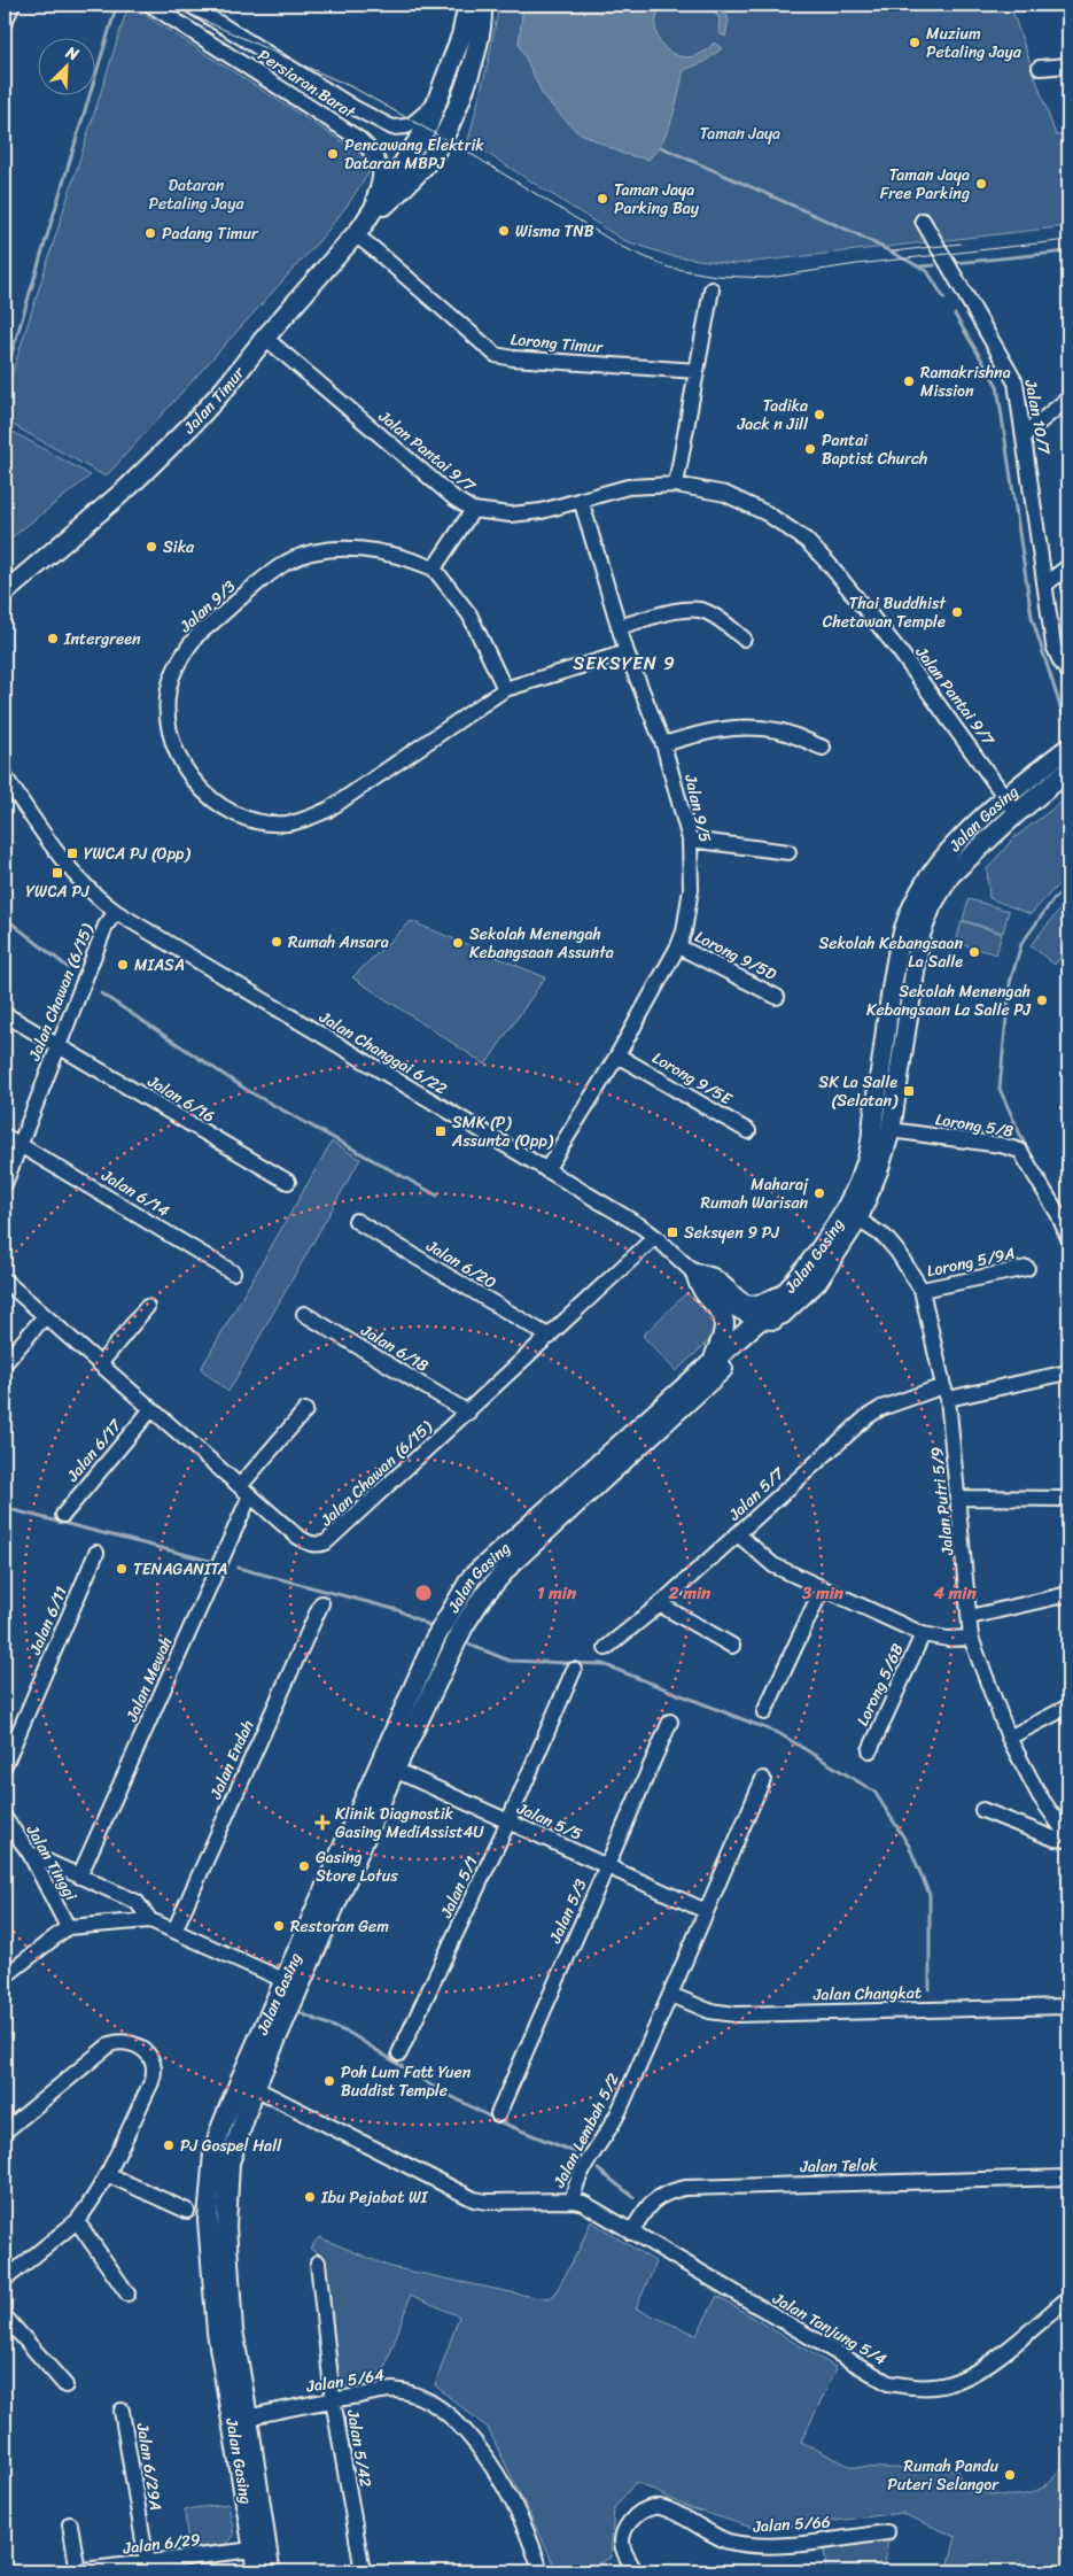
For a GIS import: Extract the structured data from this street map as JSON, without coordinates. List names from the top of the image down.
{
  "streets": {
    "main road": ["Jalan Timur", "Jalan Gasing"],
    "street": [
      "Persiaran Barat",
      "Lorong Timur",
      "Jalan 10/7",
      "Jalan Pantai 9/7",
      "Jalan 9/3",
      "Jalan 9/5",
      "Lorong 9/5D",
      "Jalan Chawan (6/15)",
      "Jalan Changgai 6/22",
      "Lorong 9/5E",
      "Jalan 6/16",
      "Lorong 5/8",
      "Jalan 6/14",
      "Lorong 5/9A",
      "Jalan 6/20",
      "Jalan 6/18",
      "Jalan 6/17",
      "Jalan 5/7",
      "Jalan Putri 5/9",
      "Jalan 6/11",
      "Jalan Mewah",
      "Lorong 5/6B",
      "Jalan Endah",
      "Jalan 5/5",
      "Jalan Tinggi",
      "Jalan 5/1",
      "Jalan 5/3",
      "Jalan Changkat",
      "Jalan Lembah 5/2",
      "Jalan Telok",
      "Jalan Tanjung 5/4",
      "Jalan 5/64",
      "Jalan 5/42",
      "Jalan 6/29A",
      "Jalan 5/66",
      "Jalan 6/29"
    ]
  },
  "crossings": [
    ["Persiaran Barat", "Lorong Timur"],
    ["Persiaran Barat", "Jalan Timur"],
    ["Lorong Timur", "Jalan Timur"],
    ["Jalan Timur", "Jalan Pantai 9/7"],
    ["Jalan Pantai 9/7", "Jalan 9/5"],
    ["Jalan Pantai 9/7", "Jalan Gasing"],
    ["Jalan 9/3", "Jalan 9/5"],
    ["Jalan 9/5", "Lorong 9/5D"],
    ["Jalan 9/5", "Jalan Changgai 6/22"],
    ["Jalan 9/5", "Lorong 9/5E"],
    ["Jalan Gasing", "Jalan Changgai 6/22"],
    ["Jalan Gasing", "Lorong 5/8"],
    ["Jalan Gasing", "Jalan Putri 5/9"],
    ["Jalan Gasing", "Jalan 5/5"],
    ["Jalan Gasing", "Jalan Lembah 5/2"],
    ["Jalan Gasing", "Jalan 5/64"],
    ["Jalan Gasing", "Jalan 6/29"],
    ["Jalan Chawan (6/15)", "Jalan Changgai 6/22"],
    ["Jalan Chawan (6/15)", "Jalan 6/16"],
    ["Jalan Chawan (6/15)", "Jalan 6/14"],
    ["Jalan Chawan (6/15)", "Jalan 6/20"],
    ["Jalan Chawan (6/15)", "Jalan 6/18"],
    ["Jalan Chawan (6/15)", "Jalan 6/17"],
    ["Jalan Chawan (6/15)", "Jalan Mewah"],
    ["Lorong 5/9A", "Jalan Putri 5/9"],
    ["Jalan 5/7", "Jalan Putri 5/9"],
    ["Jalan 5/5", "Jalan 5/1"],
    ["Jalan 5/5", "Jalan 5/3"],
    ["Jalan 5/5", "Jalan Lembah 5/2"],
    ["Jalan Changkat", "Jalan Lembah 5/2"],
    ["Jalan Lembah 5/2", "Jalan Tanjung 5/4"],
    ["Jalan Telok", "Jalan Tanjung 5/4"],
    ["Jalan 5/64", "Jalan 5/42"],
    ["Jalan 6/29A", "Jalan 6/29"]
  ],
  "districts": ["SEKSYEN 9"],
  "parks": ["Taman Jaya", "Dataran Petaling Jaya"],
  "places": {
    "other": [
      "Muzium Petaling Jaya",
      "Pencawang Elektrik Dataran MBPJ",
      "Taman Jaya Free Parking",
      "Taman Jaya Parking Bay",
      "Wisma TNB",
      "Padang Timur",
      "Ramakrishna Mission",
      "Tadika Jack n Jill",
      "Pantai Baptist Church",
      "Sika",
      "Thai Buddhist Chetawan Temple",
      "Intergreen",
      "Rumah Ansara",
      "Sekolah Menengah Kebangsaan Assunta",
      "Sekolah Kebangsaan La Salle",
      "MIASA",
      "Sekolah Menengah Kebangsaan La Salle PJ",
      "Maharaj Rumah Warisan",
      "TENAGANITA",
      "Gasing Store Lotus",
      "Restoran Gem",
      "Poh Lum Fatt Yuen Buddist Temple",
      "PJ Gospel Hall",
      "Ibu Pejabat WI",
      "Rumah Pandu Puteri Selangor"
    ],
    "transit": [
      "YWCA PJ (Opp)",
      "YWCA PJ",
      "SK La Salle (Selatan)",
      "SMK (P) Assunta (Opp)",
      "Seksyen 9 PJ"
    ],
    "health": ["Klinik Diagnostik Gasing MediAssist4U"]
  },
  "north": "top right",
  "rings": [
    "1 min",
    "2 min",
    "3 min",
    "4 min"
  ]
}
